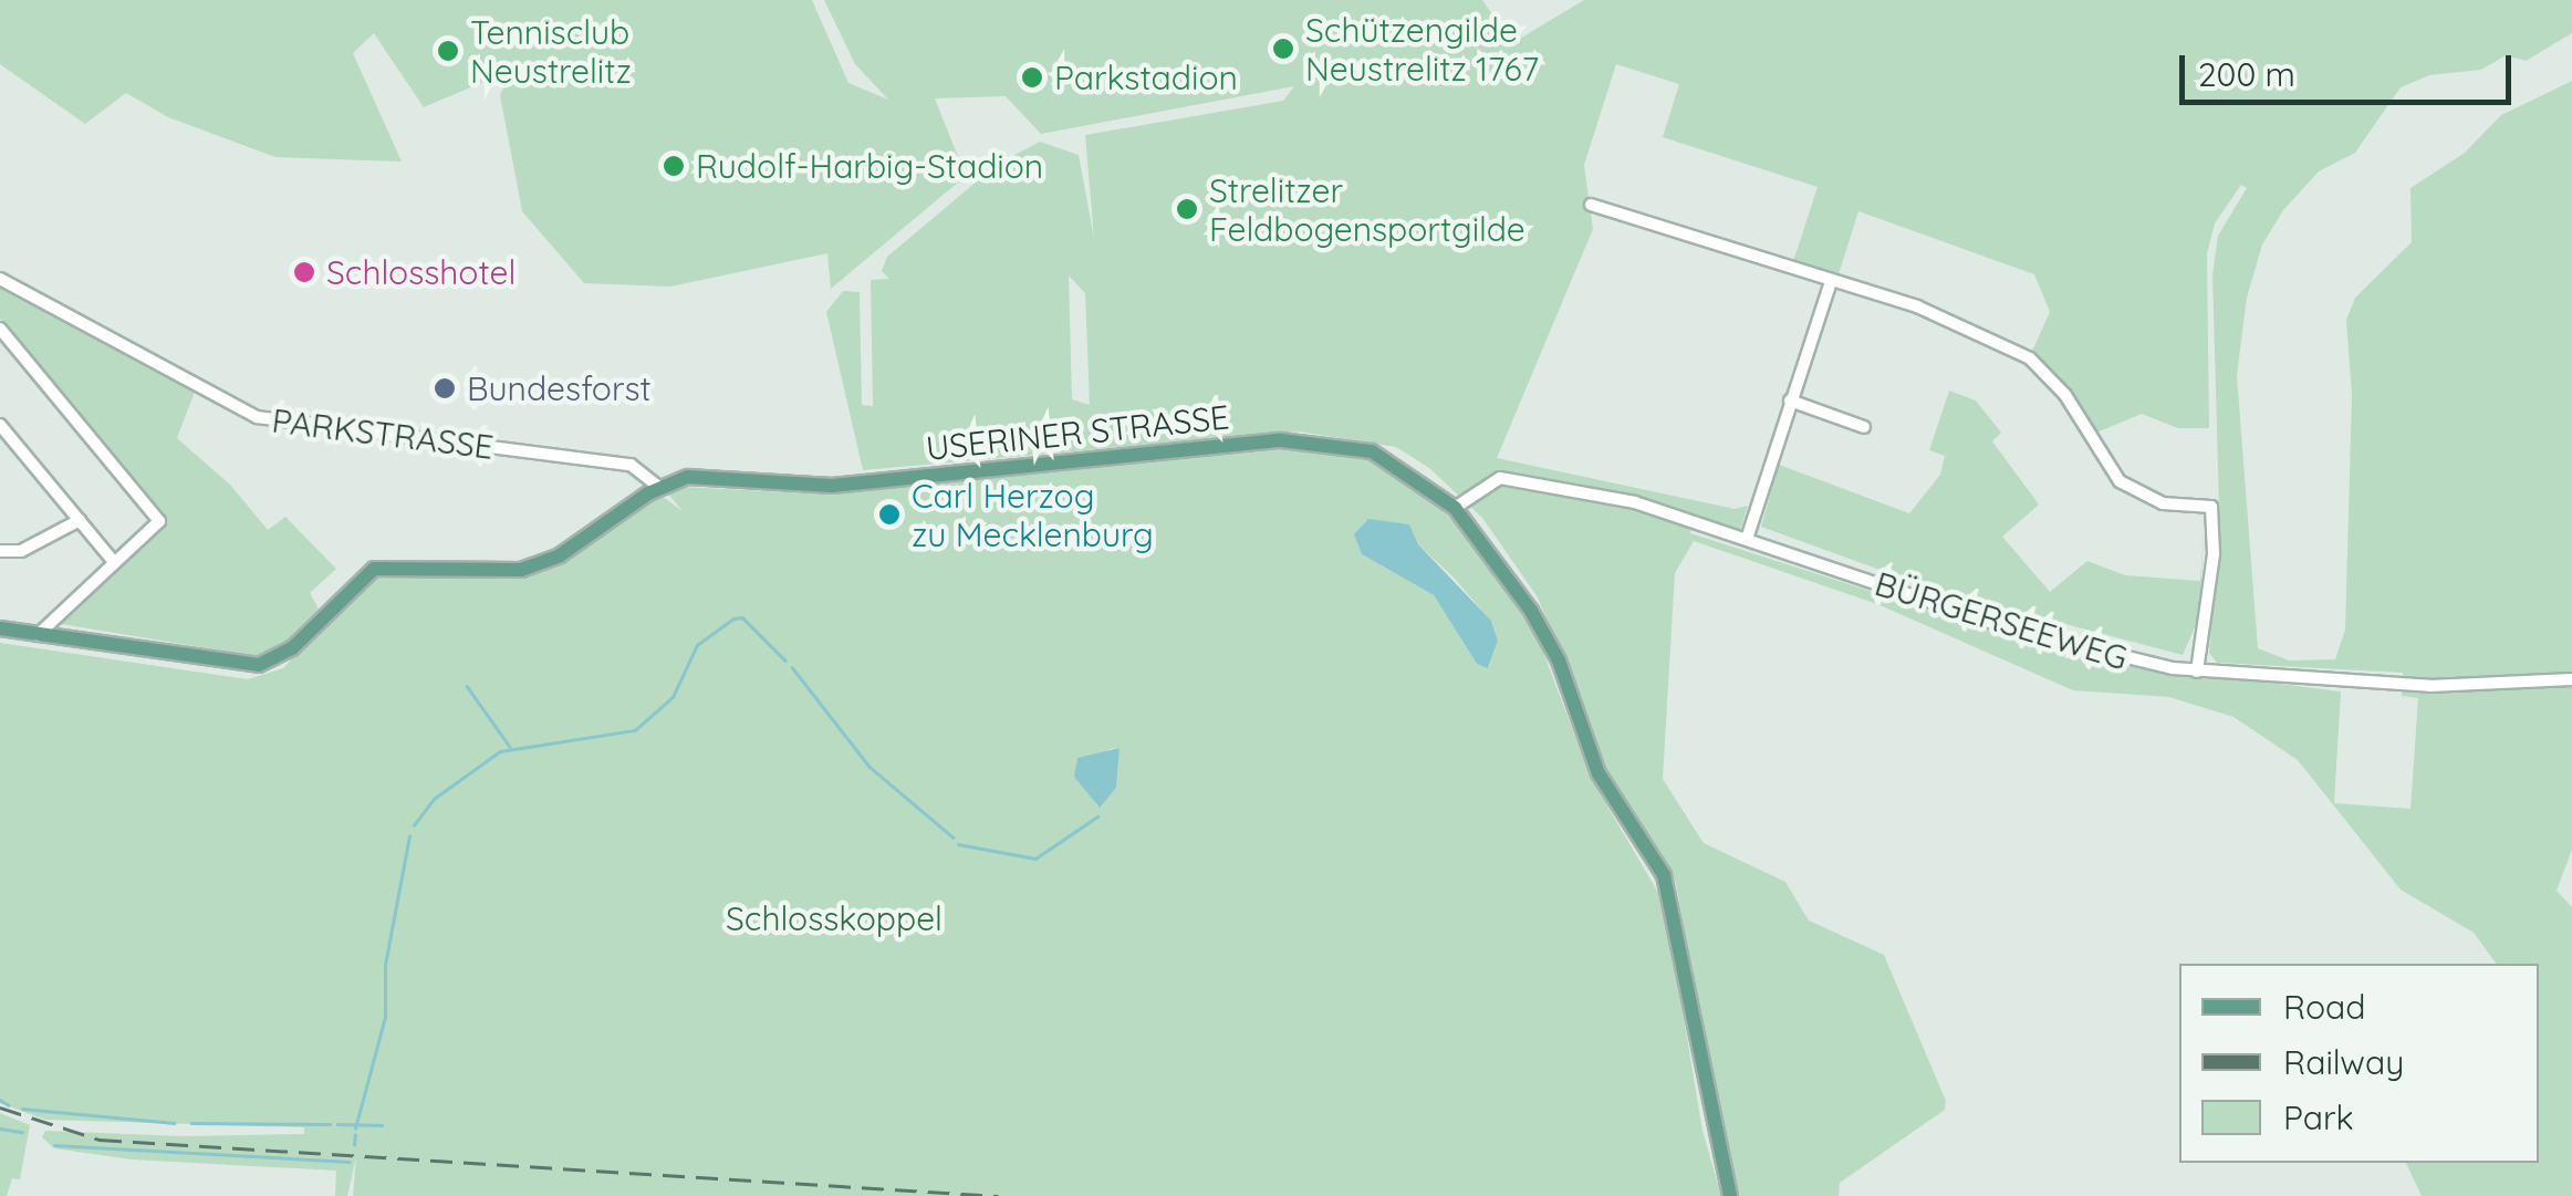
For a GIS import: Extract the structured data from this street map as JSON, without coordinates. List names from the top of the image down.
{
  "streets": {
    "main road": ["USERINER STRASSE"],
    "street": ["PARKSTRASSE", "BÜRGERSEEWEG"]
  },
  "crossings": [
    ["USERINER STRASSE", "PARKSTRASSE"],
    ["USERINER STRASSE", "BÜRGERSEEWEG"]
  ],
  "parks": ["Schlosskoppel"],
  "places": [
    "Schützengilde Neustrelitz 1767",
    "Tennisclub Neustrelitz",
    "Parkstadion",
    "Rudolf-Harbig-Stadion",
    "Strelitzer Feldbogensportgilde",
    "Schlosshotel",
    "Bundesforst",
    "Carl Herzog zu Mecklenburg"
  ],
  "legend": ["Road", "Railway", "Park"],
  "scale_bar": "200 m"
}
